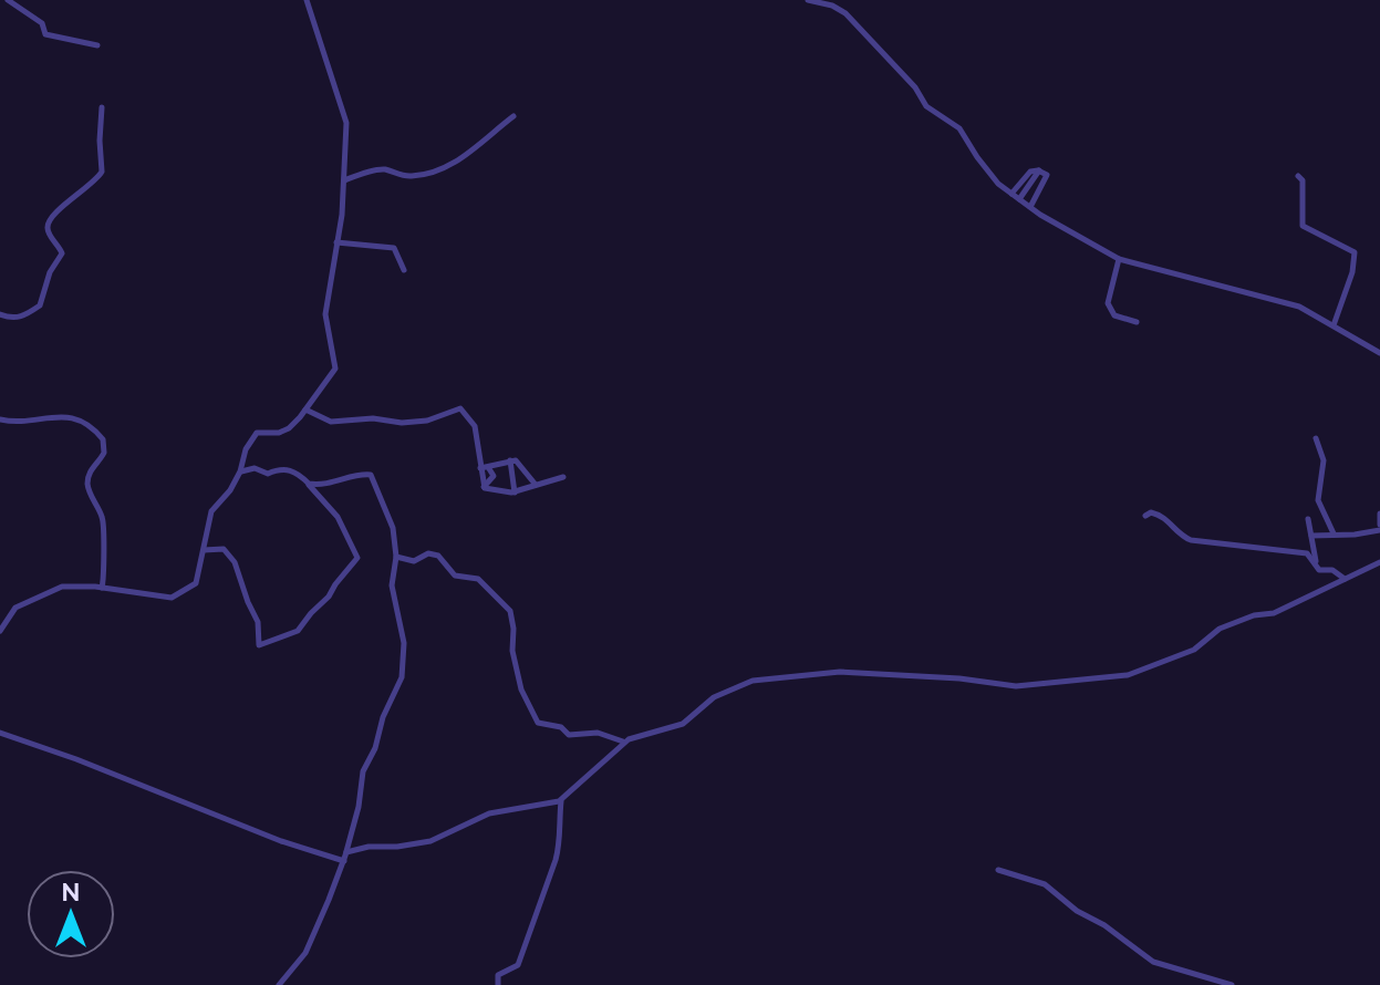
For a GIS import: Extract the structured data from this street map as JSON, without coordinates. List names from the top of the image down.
{
  "north": "top"
}
